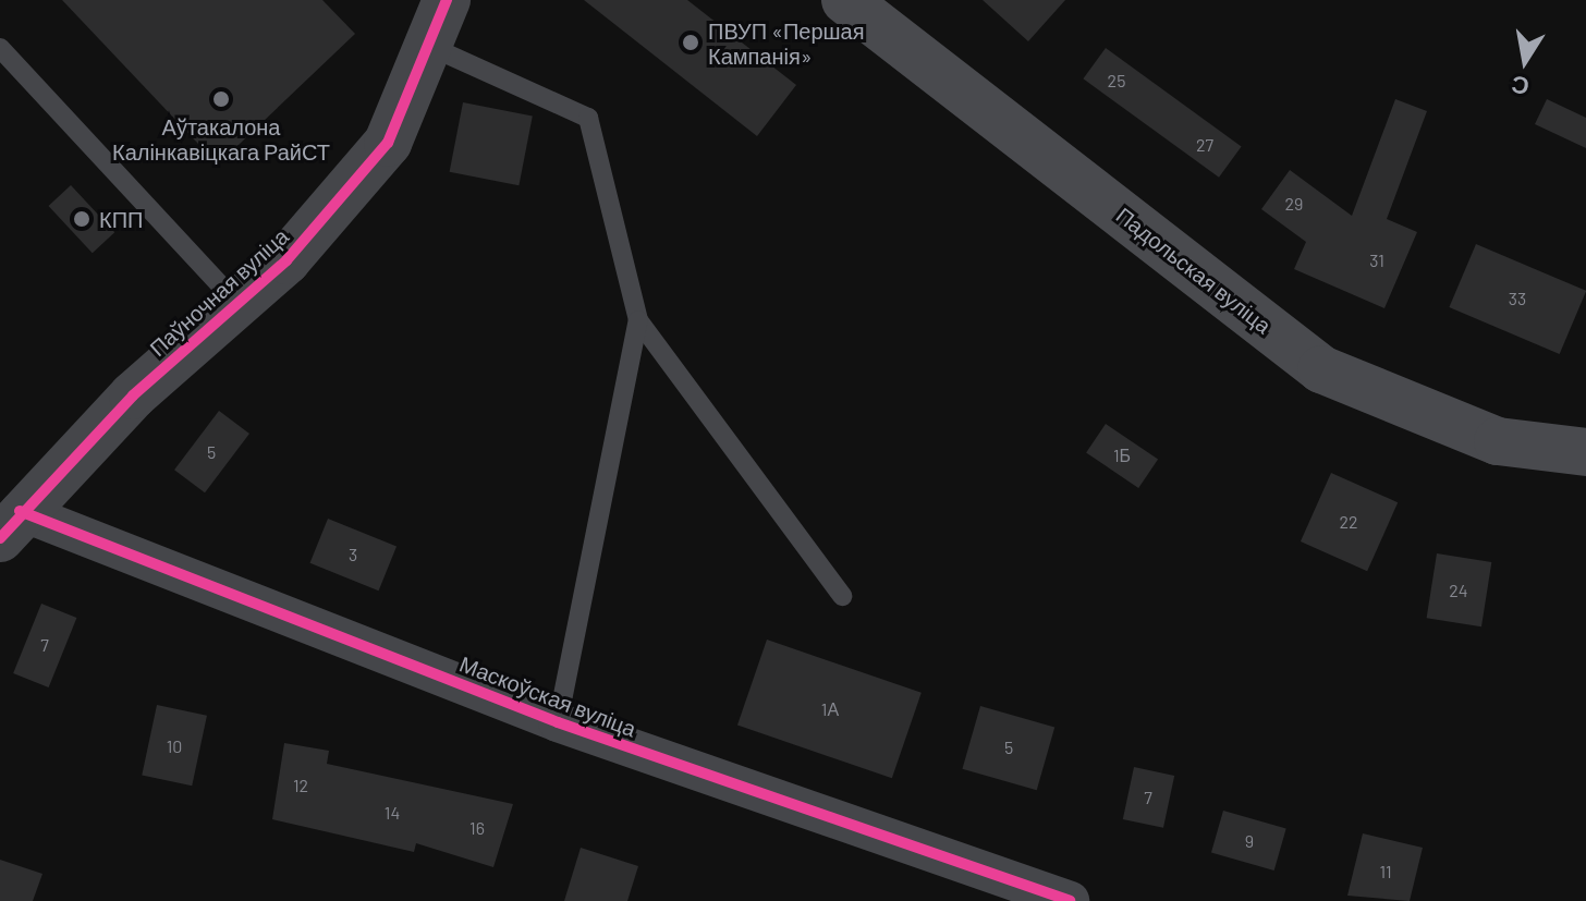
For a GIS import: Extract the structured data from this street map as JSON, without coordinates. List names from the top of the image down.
{
  "streets": {
    "main road": ["Падольская вуліца"],
    "street": ["Паўночная вуліца", "Маскоўская вуліца"]
  },
  "crossings": [
    ["Паўночная вуліца", "Маскоўская вуліца"]
  ],
  "places": ["ПВУП «Першая Кампанія»", "Аўтакалона Калінкавіцкага РайСТ", "КПП"],
  "house_numbers": [
    "25",
    "27",
    "29",
    "31",
    "33",
    "5",
    "1Б",
    "22",
    "3",
    "24",
    "7",
    "1А",
    "10",
    "5",
    "12",
    "7",
    "14",
    "16",
    "9",
    "11"
  ],
  "north": "bottom"
}
